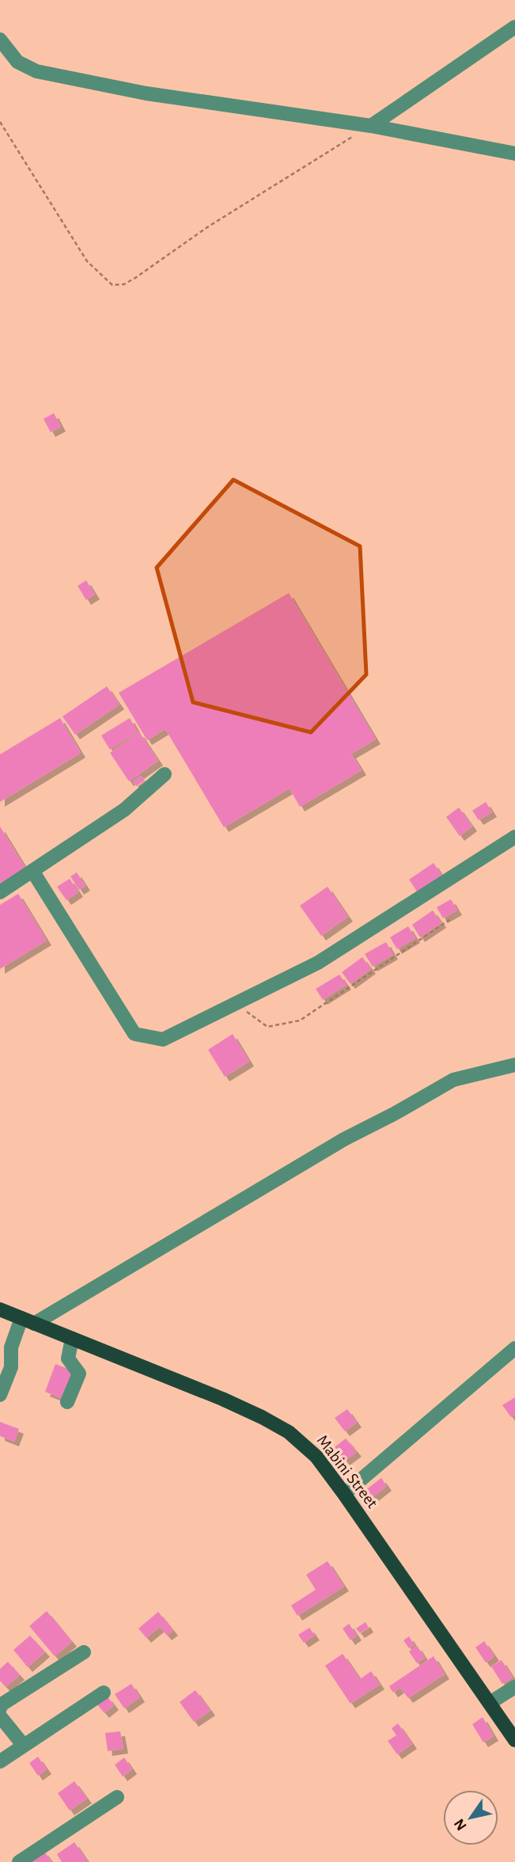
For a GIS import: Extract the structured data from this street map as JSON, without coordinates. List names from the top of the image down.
{
  "streets": {
    "main road": ["Mabini Street"]
  },
  "north": "bottom left"
}
